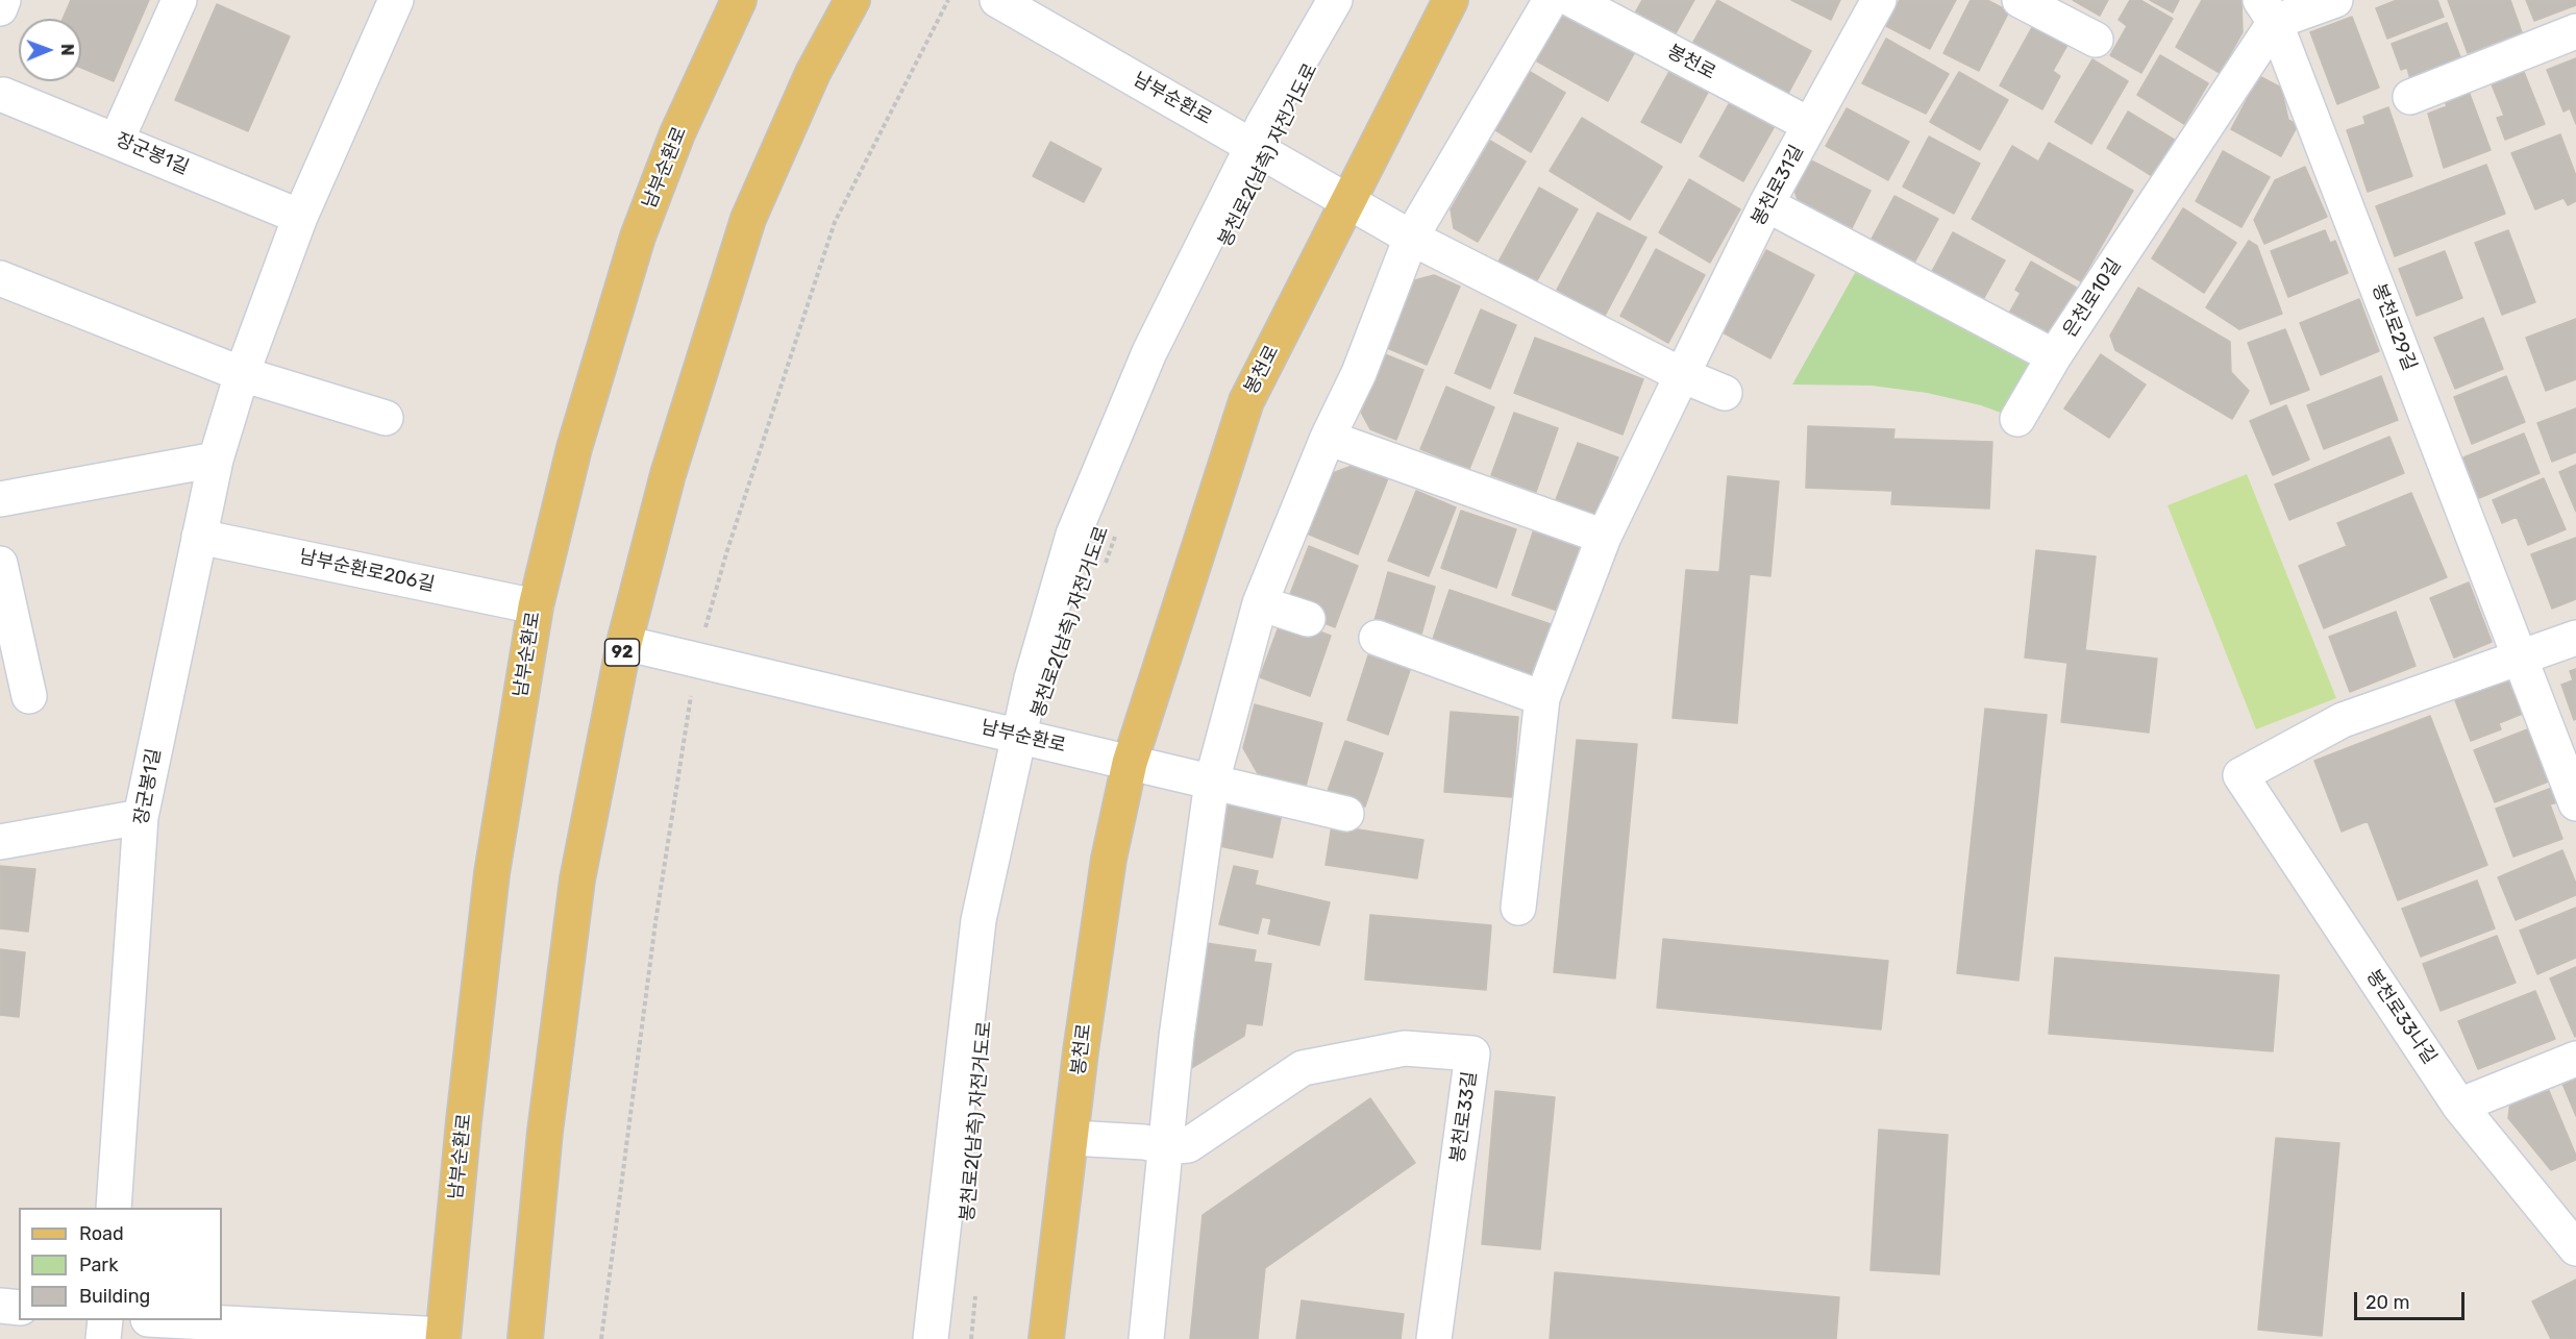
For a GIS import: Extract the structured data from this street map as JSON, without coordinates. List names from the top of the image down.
{
  "streets": {
    "main road": ["봉천로", "남부순환로", "92"],
    "street": [
      "장군봉1길",
      "봉천로31길",
      "은천로10길",
      "봉천로29길",
      "남부순환로206길",
      "봉천로33나길",
      "봉천로33길"
    ],
    "path": ["봉천로2(남측) 자전거도로"]
  },
  "crossings": [
    ["봉천로", "남부순환로"],
    ["봉천로", "봉천로31길"],
    ["남부순환로", "남부순환로206길"],
    ["남부순환로", "92"],
    ["장군봉1길", "남부순환로206길"],
    ["봉천로31길", "은천로10길"],
    ["은천로10길", "봉천로29길"],
    ["봉천로29길", "봉천로33나길"]
  ],
  "legend": ["Road", "Park", "Building"],
  "scale_bar": "20 m",
  "north": "right"
}
